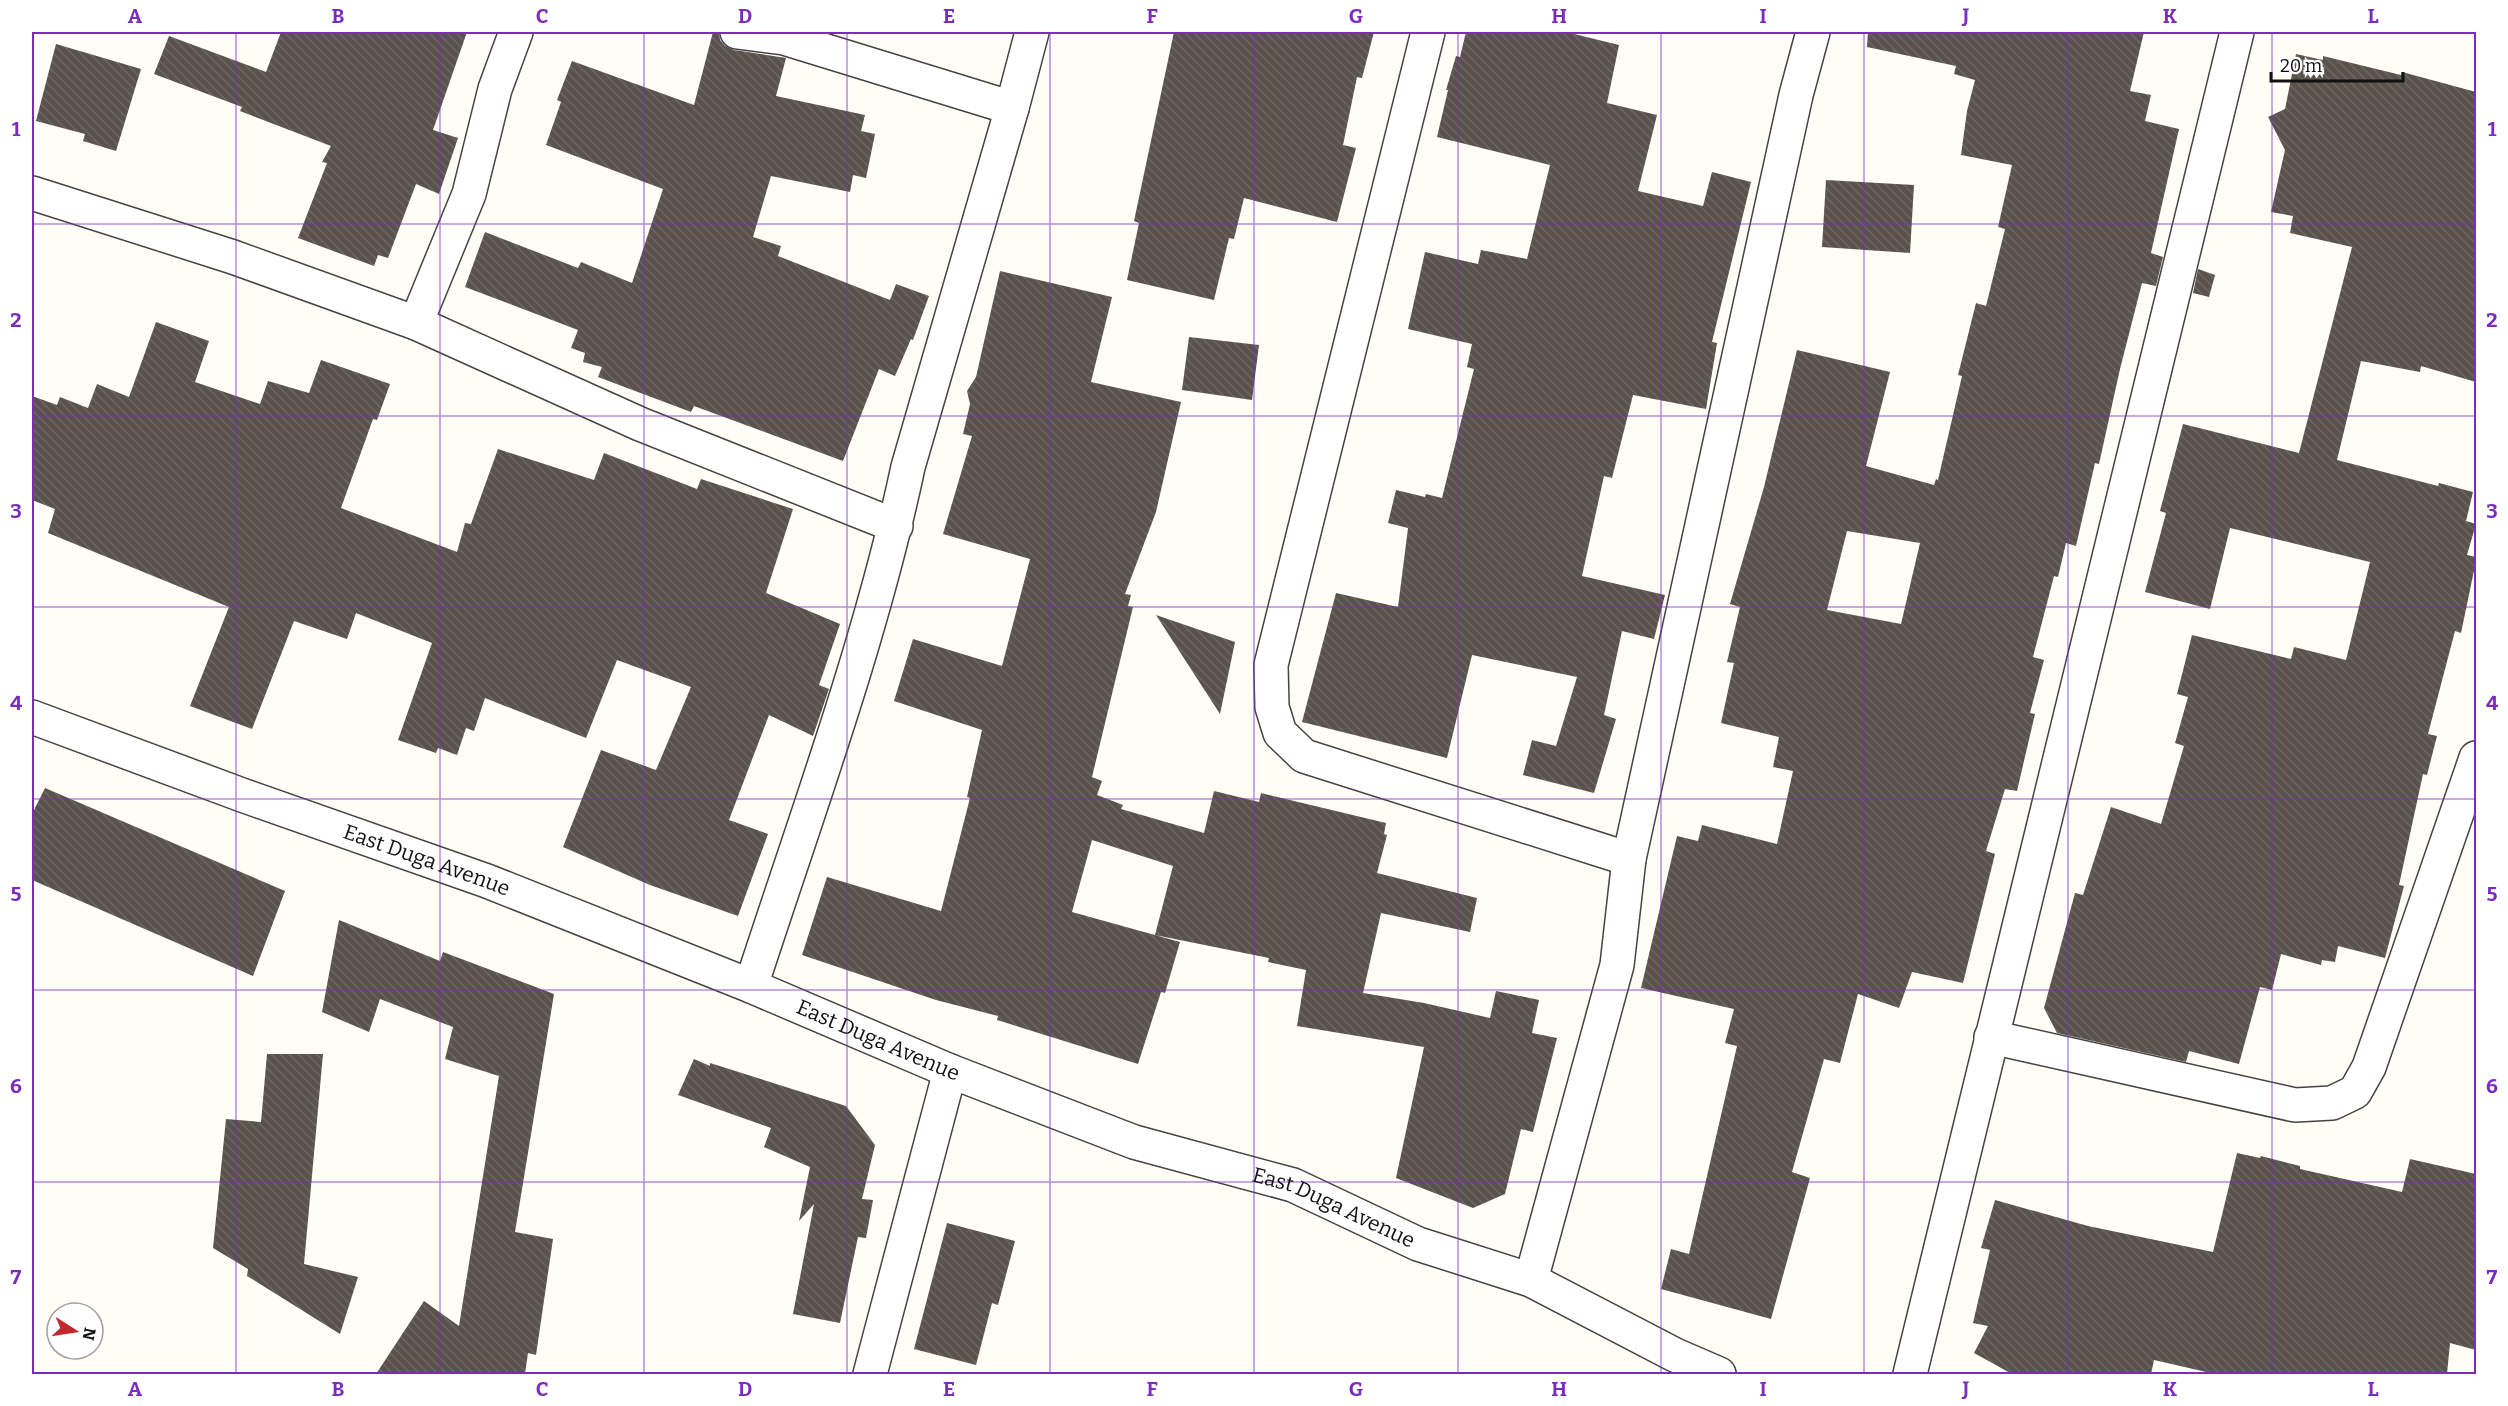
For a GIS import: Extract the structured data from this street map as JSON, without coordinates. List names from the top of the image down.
{
  "streets": {
    "street": ["East Duga Avenue"]
  },
  "scale_bar": "20 m",
  "north": "right",
  "grid": {
    "columns": [
      "A",
      "B",
      "C",
      "D",
      "E",
      "F",
      "G",
      "H",
      "I",
      "J",
      "K",
      "L"
    ],
    "rows": [
      "1",
      "2",
      "3",
      "4",
      "5",
      "6",
      "7"
    ]
  }
}
